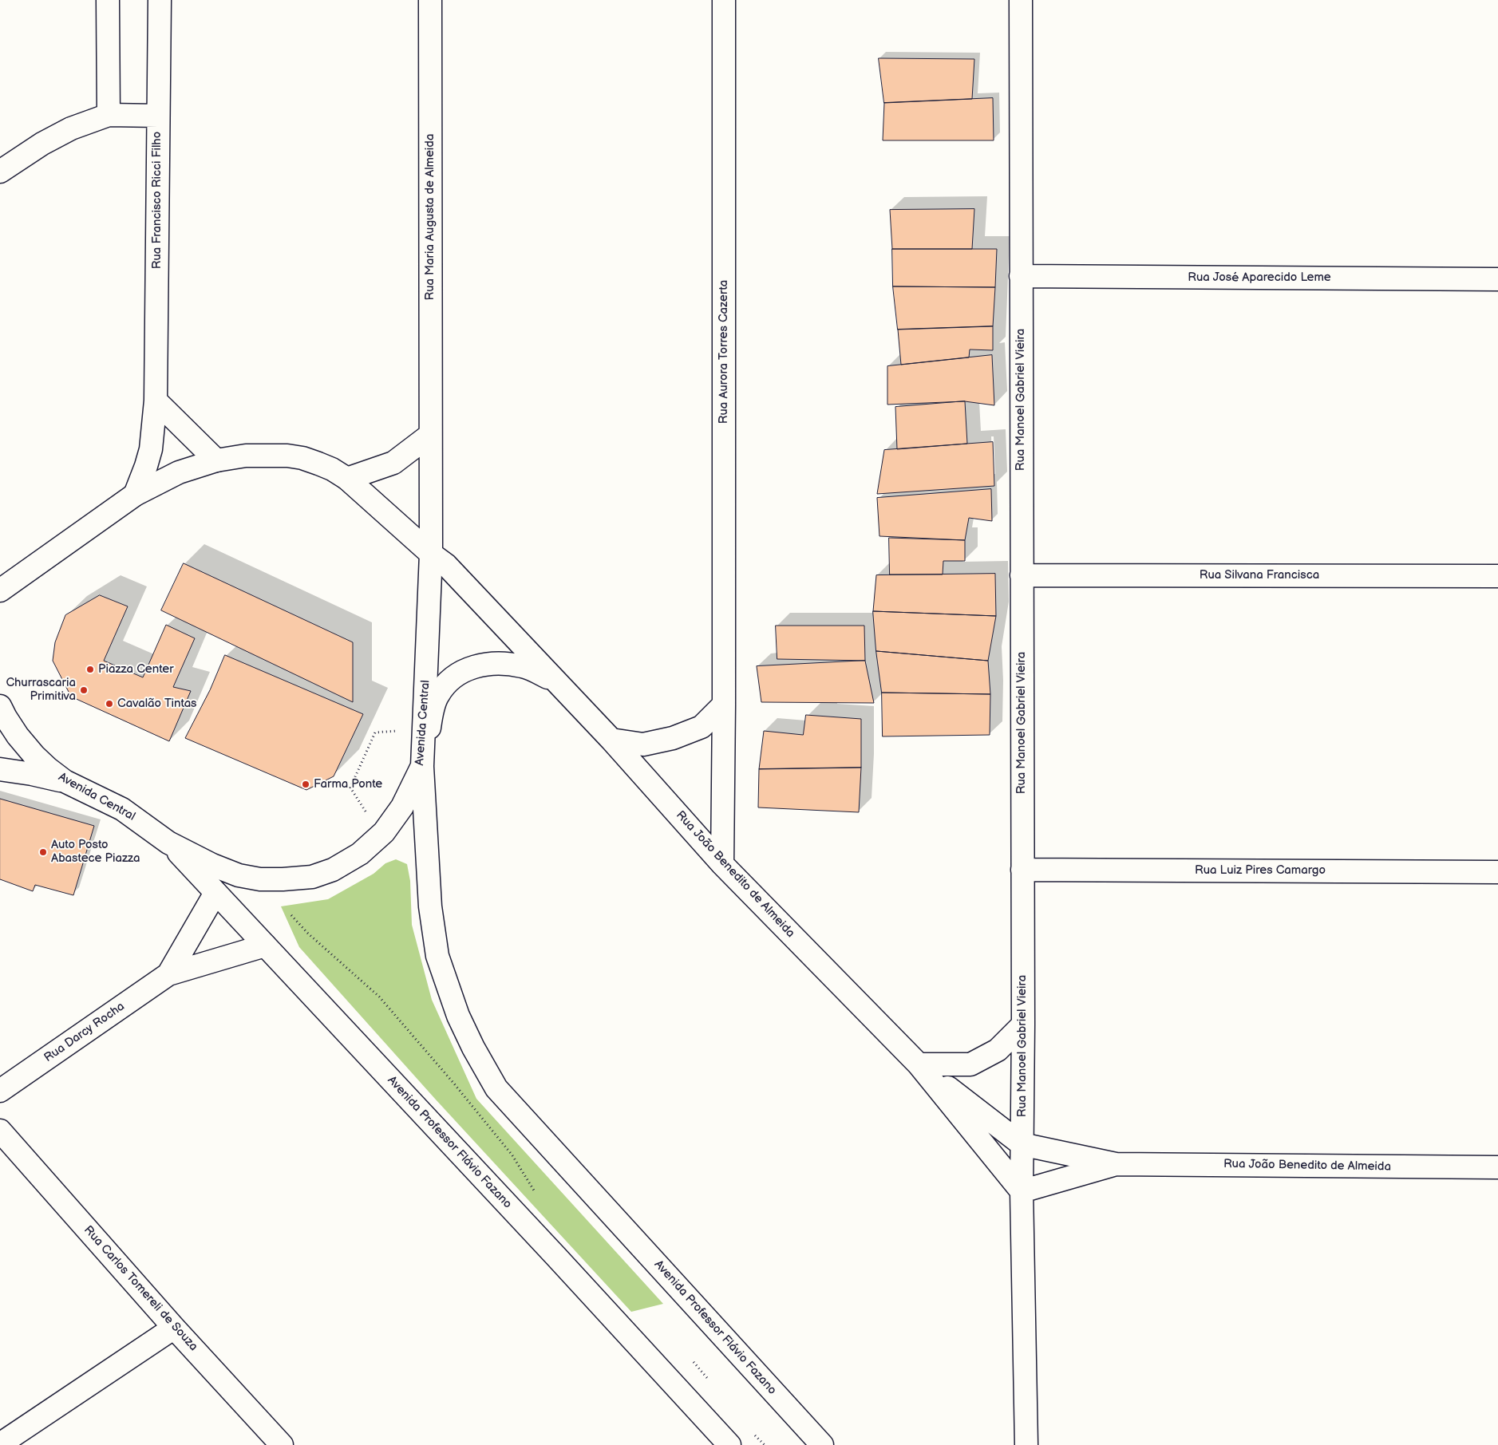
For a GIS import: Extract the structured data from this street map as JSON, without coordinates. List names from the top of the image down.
{
  "streets": {
    "street": [
      "Rua Francisco Ricci Filho",
      "Rua Maria Augusta de Almeida",
      "Rua José Aparecido Leme",
      "Rua Aurora Torres Cazerta",
      "Rua Manoel Gabriel Vieira",
      "Rua Silvana Francisca",
      "Avenida Central",
      "Rua Luiz Pires Camargo",
      "Rua João Benedito de Almeida",
      "Rua Darcy Rocha",
      "Avenida Professor Flávio Fazano",
      "Rua Carlos Tomereli de Souza"
    ]
  },
  "crossings": [
    ["Rua Maria Augusta de Almeida", "Avenida Central"],
    ["Rua Maria Augusta de Almeida", "Rua João Benedito de Almeida"],
    ["Rua José Aparecido Leme", "Rua Manoel Gabriel Vieira"],
    ["Rua Aurora Torres Cazerta", "Rua João Benedito de Almeida"],
    ["Rua Manoel Gabriel Vieira", "Rua Silvana Francisca"],
    ["Rua Manoel Gabriel Vieira", "Rua Luiz Pires Camargo"],
    ["Rua Manoel Gabriel Vieira", "Rua João Benedito de Almeida"],
    ["Avenida Central", "Rua João Benedito de Almeida"],
    ["Avenida Central", "Avenida Professor Flávio Fazano"],
    ["Rua João Benedito de Almeida", "Avenida Professor Flávio Fazano"],
    ["Rua Darcy Rocha", "Avenida Professor Flávio Fazano"]
  ],
  "places": [
    "Piazza Center",
    "Churrascaria Primitiva",
    "Cavalão Tintas",
    "Farma Ponte",
    "Auto Posto Abastece Piazza"
  ]
}
